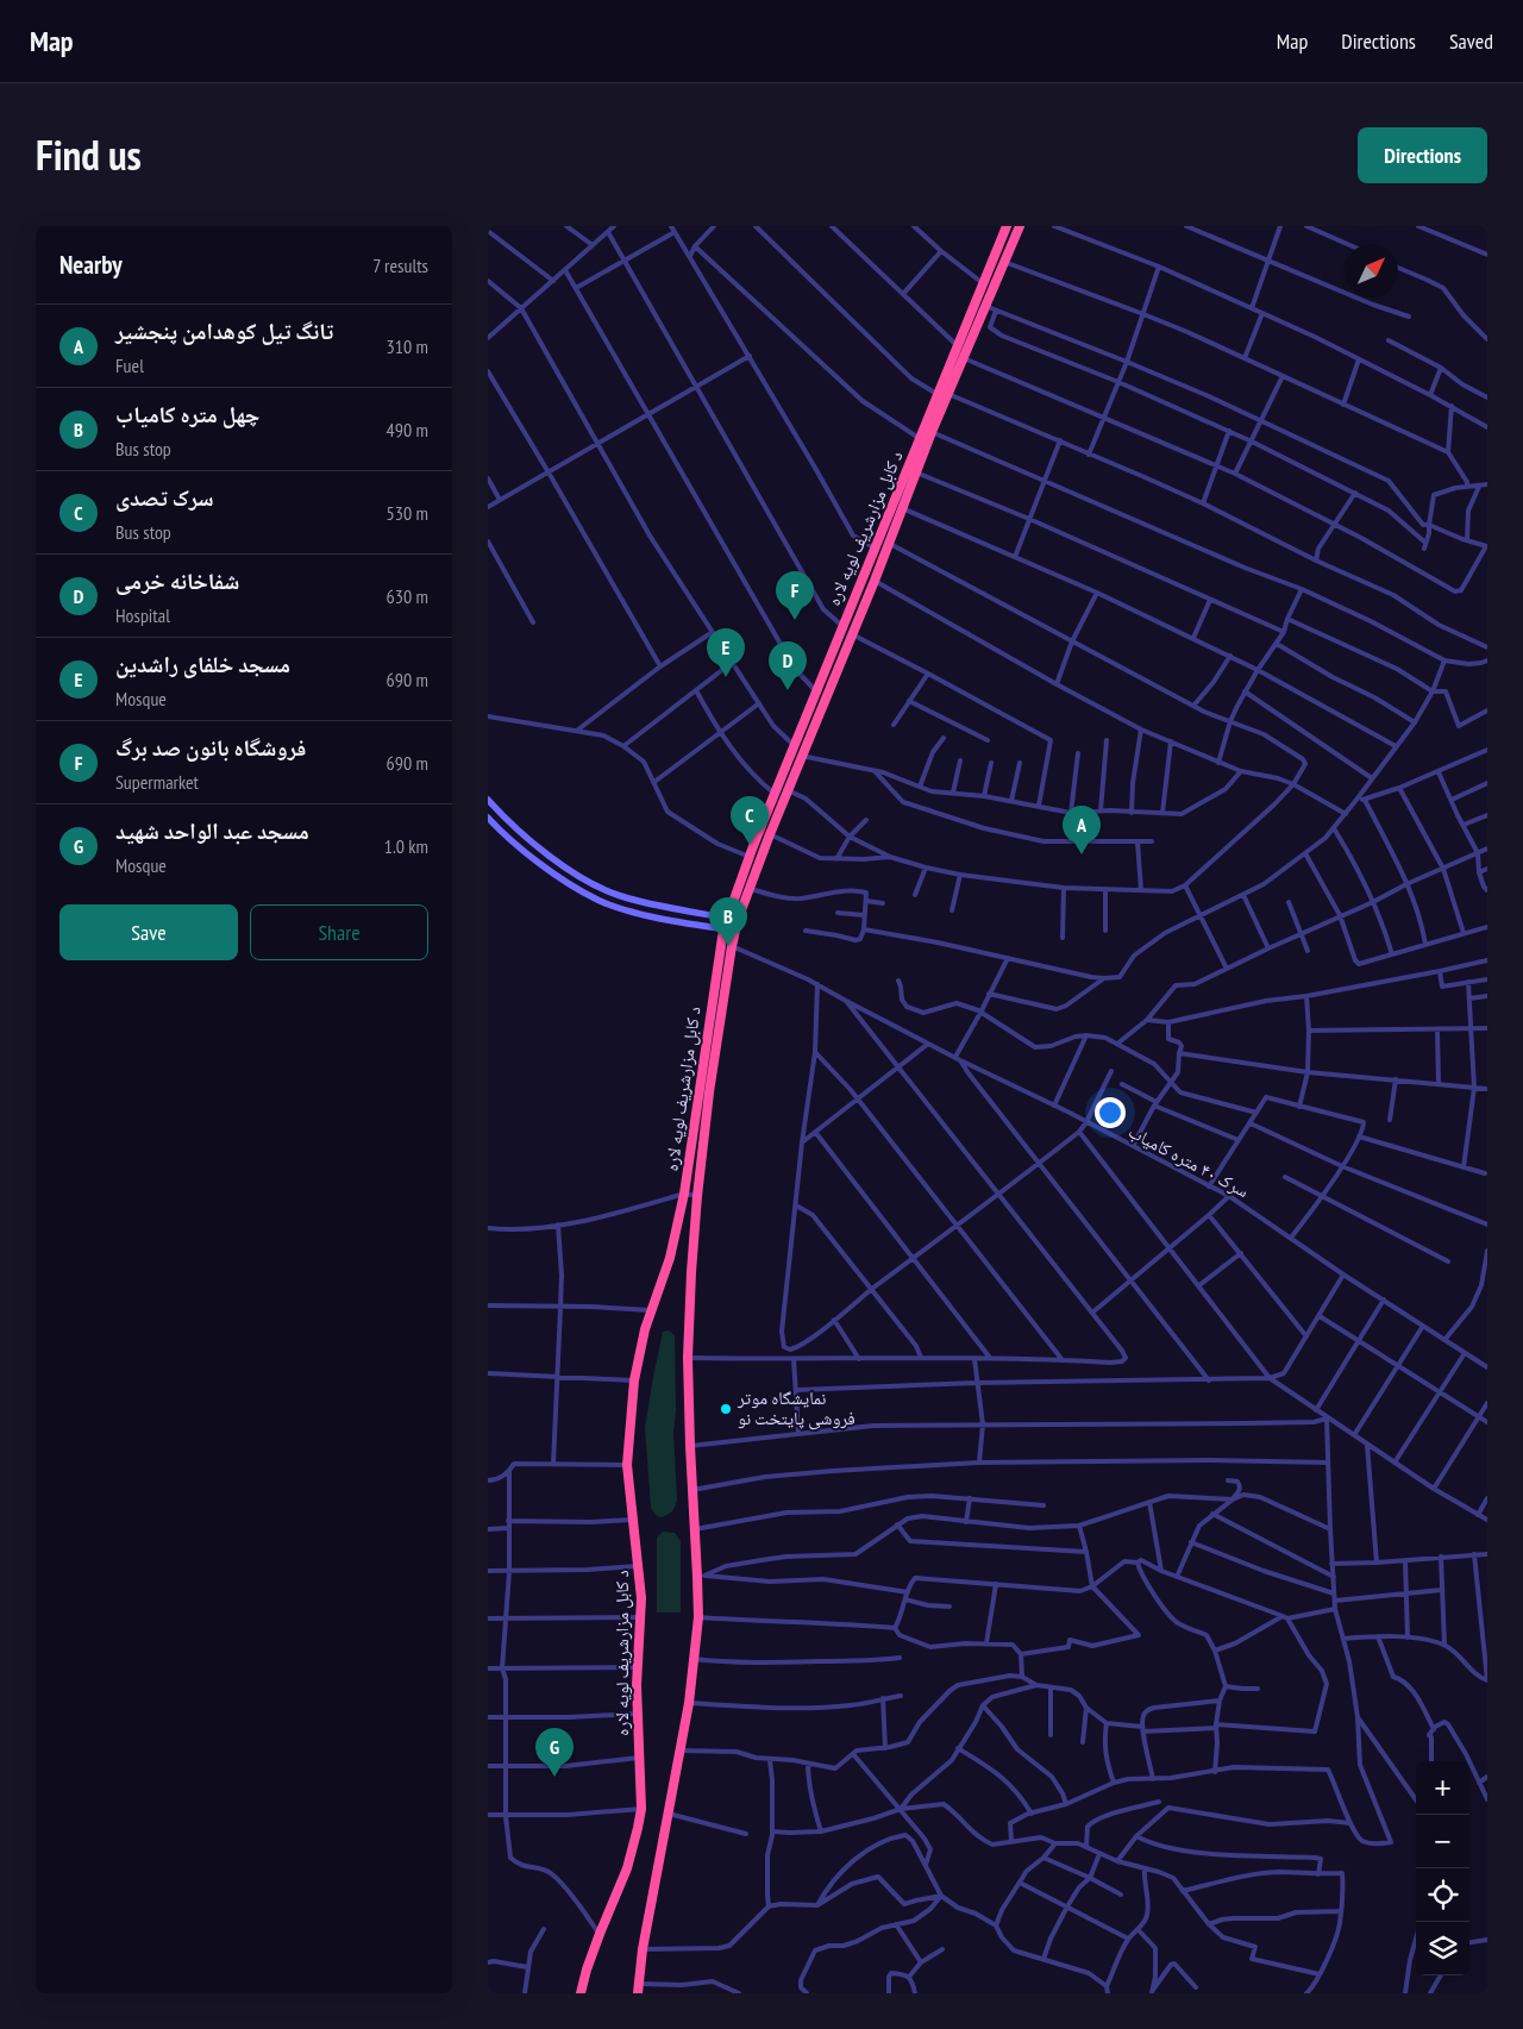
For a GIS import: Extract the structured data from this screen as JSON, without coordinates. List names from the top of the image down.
{
  "streets": {
    "highway": ["د کابل مزارشریف لویه لاره"],
    "street": ["سرک ۴۰ متره کامیاب"]
  },
  "crossings": [
    ["د کابل مزارشریف لویه لاره", "سرک ۴۰ متره کامیاب"]
  ],
  "places": ["نمایشگاه موتر فروشی پایتخت نو"],
  "north": "top right",
  "page": {
    "header": "Map",
    "nav": ["Map", "Directions", "Saved"],
    "title": "Find us",
    "buttons": [
      "Directions",
      ["Save", "Share"]
    ],
    "heading": ["Nearby", "7 results"],
    "list": [
      {
        "mark": "A",
        "name": "تانگ تیل کوهدامن پنجشیر",
        "note": "Fuel",
        "value": "310 m"
      },
      {
        "mark": "B",
        "name": "چهل متره کامیاب",
        "note": "Bus stop",
        "value": "490 m"
      },
      {
        "mark": "C",
        "name": "سرک تصدی",
        "note": "Bus stop",
        "value": "530 m"
      },
      {
        "mark": "D",
        "name": "شفاخانه خرمی",
        "note": "Hospital",
        "value": "630 m"
      },
      {
        "mark": "E",
        "name": "مسجد خلفای راشدین",
        "note": "Mosque",
        "value": "690 m"
      },
      {
        "mark": "F",
        "name": "فروشگاه بانون صد برگ",
        "note": "Supermarket",
        "value": "690 m"
      },
      {
        "mark": "G",
        "name": "مسجد عبد الواحد شهید",
        "note": "Mosque",
        "value": "1.0 km"
      }
    ],
    "pins": [
      "F",
      "E",
      "D",
      "C",
      "A",
      "B",
      "G"
    ],
    "map_buttons": ["+", "−"]
  }
}
